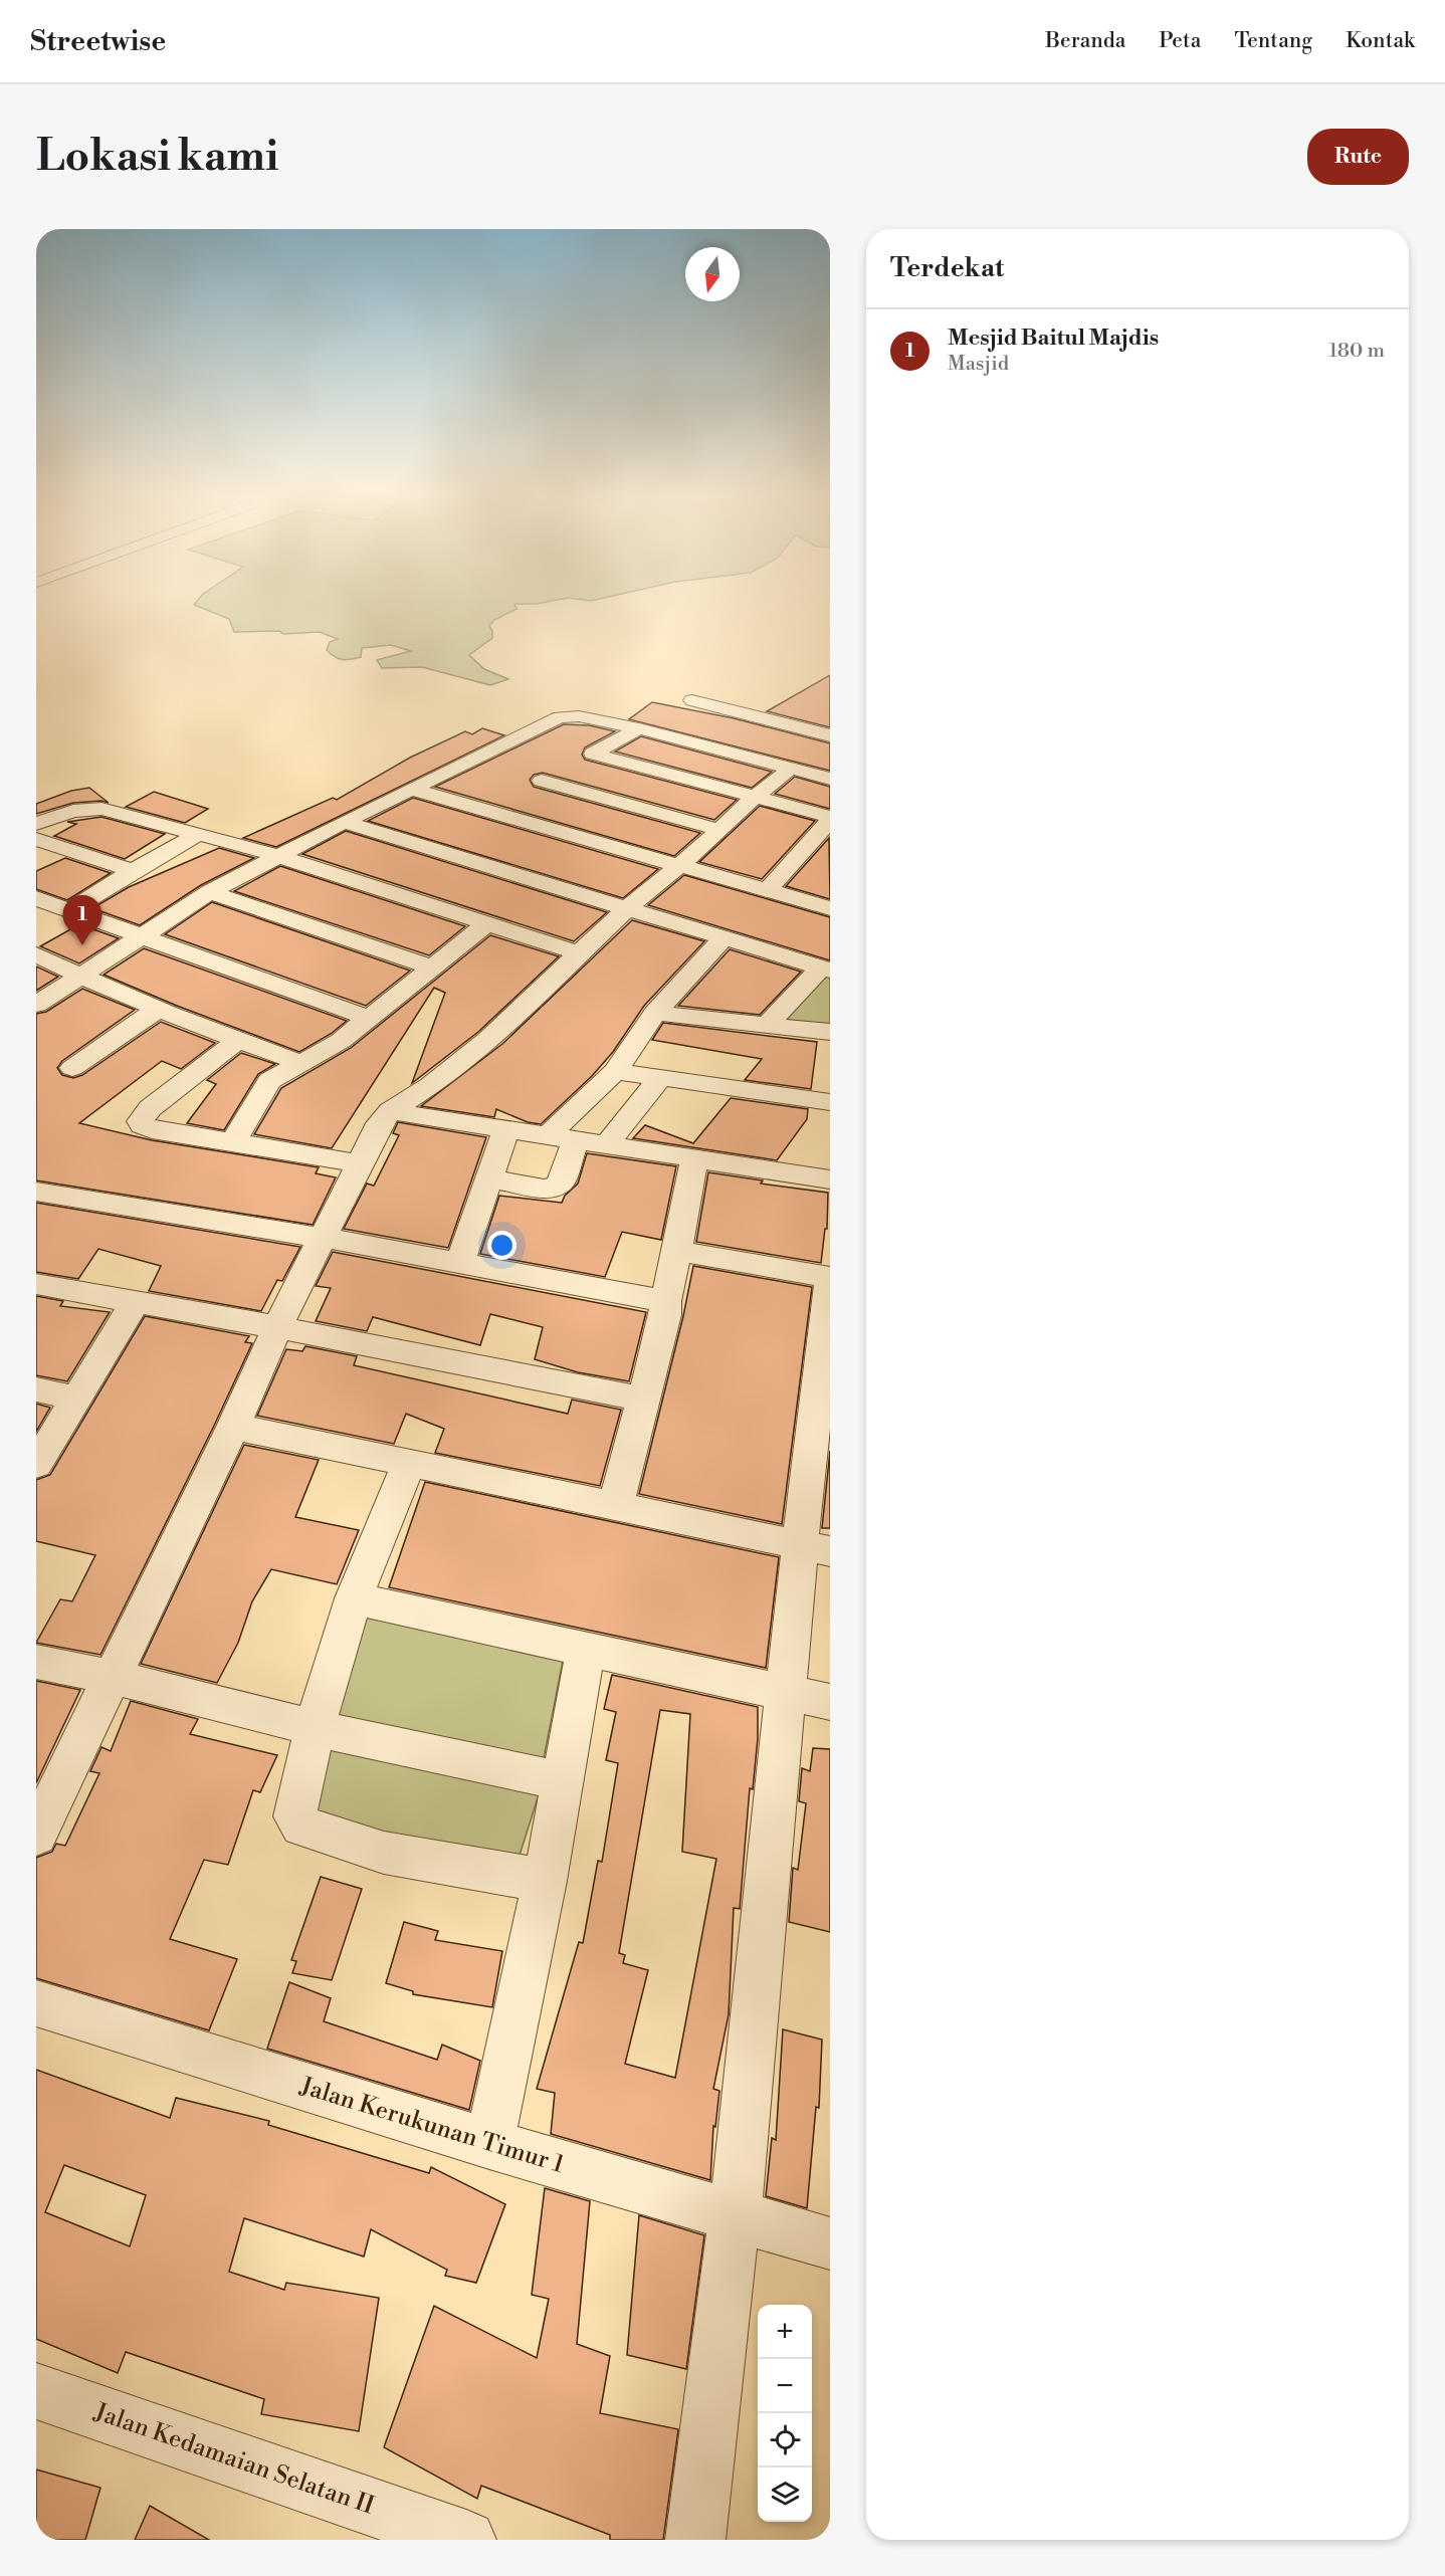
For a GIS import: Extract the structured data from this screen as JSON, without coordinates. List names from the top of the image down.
{
  "streets": {
    "street": ["Jalan Kerukunan Timur 1", "Jalan Kedamaian Selatan II"]
  },
  "north": "bottom",
  "page": {
    "header": "Streetwise",
    "nav": [
      "Beranda",
      "Peta",
      "Tentang",
      "Kontak"
    ],
    "buttons": "Rute",
    "title": "Lokasi kami",
    "heading": "Terdekat",
    "list": [
      {
        "mark": "1",
        "name": "Mesjid Baitul Majdis",
        "note": "Masjid",
        "value": "180 m"
      }
    ],
    "pins": "1",
    "map_buttons": ["+", "−"]
  }
}
